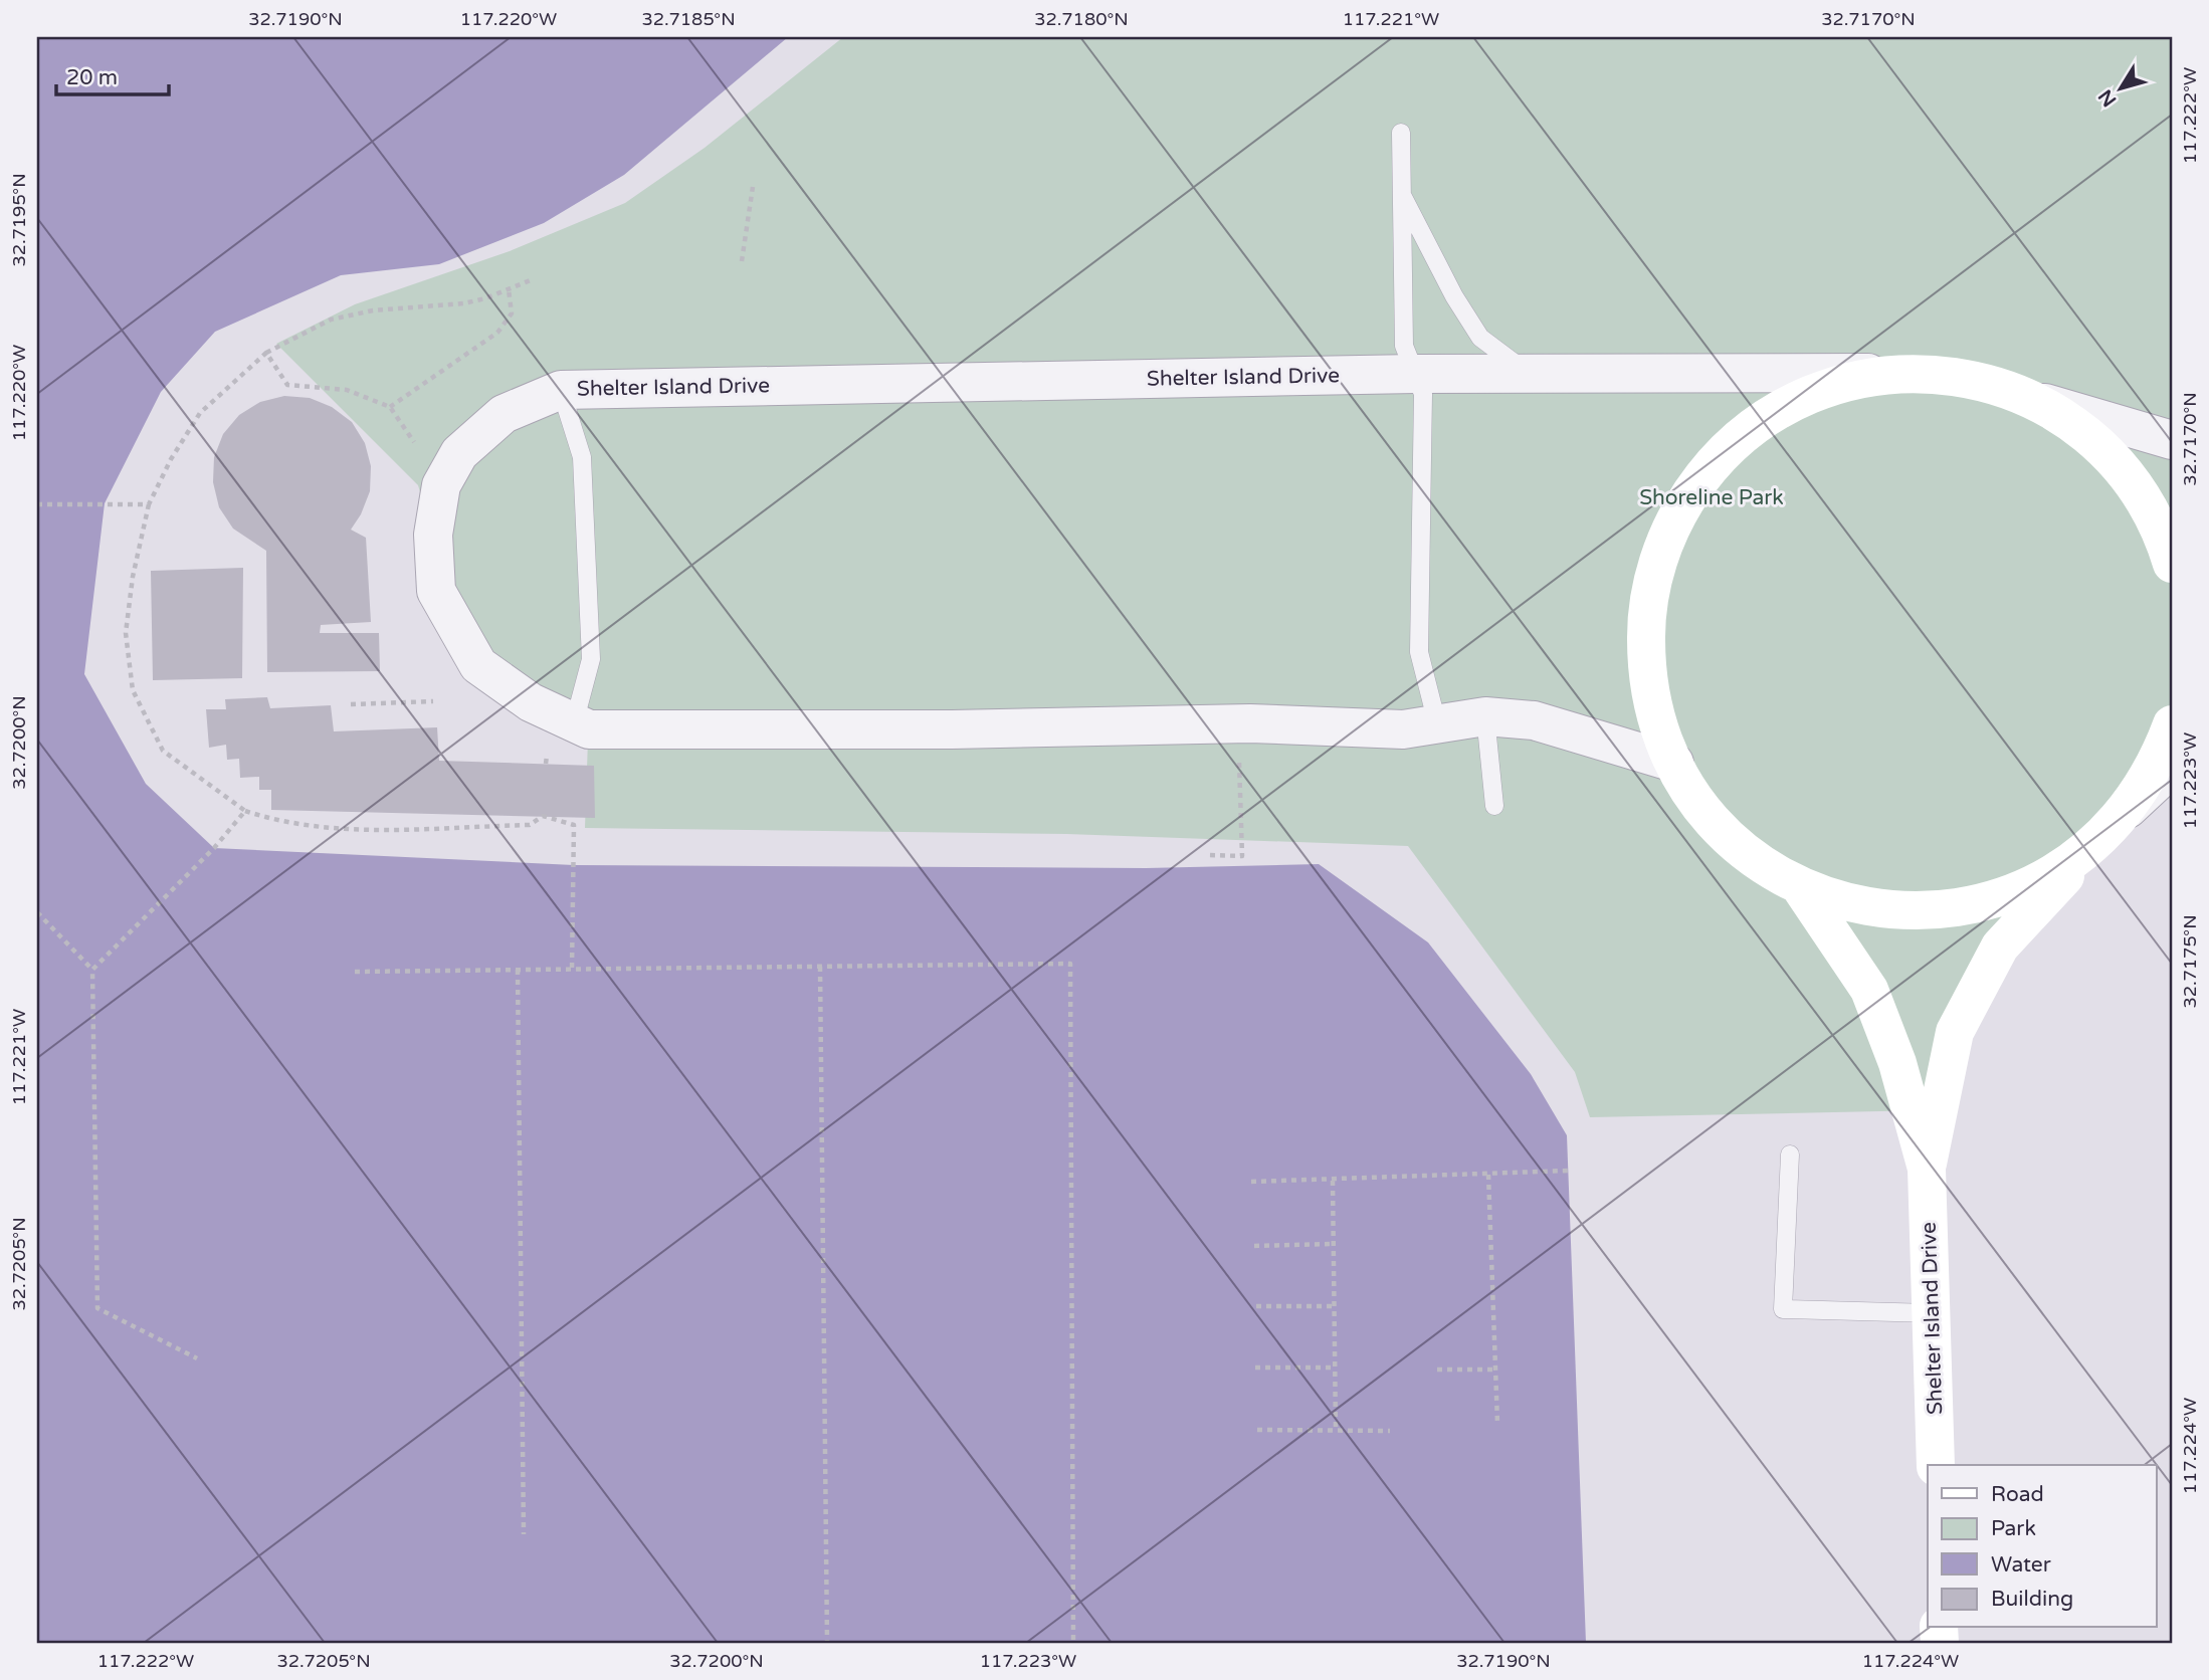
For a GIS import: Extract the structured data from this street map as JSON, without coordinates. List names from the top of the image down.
{
  "streets": {
    "main road": ["Shelter Island Drive"]
  },
  "parks": ["Shoreline Park"],
  "legend": [
    "Road",
    "Park",
    "Water",
    "Building"
  ],
  "scale_bar": "20 m",
  "north": "bottom left",
  "coordinates": [
    "32.7190°N",
    "117.220°W",
    "32.7185°N",
    "32.7180°N",
    "117.221°W",
    "32.7170°N",
    "117.222°W",
    "32.7195°N",
    "32.7200°N",
    "117.223°W",
    "32.7175°N",
    "32.7205°N",
    "117.224°W"
  ]
}
